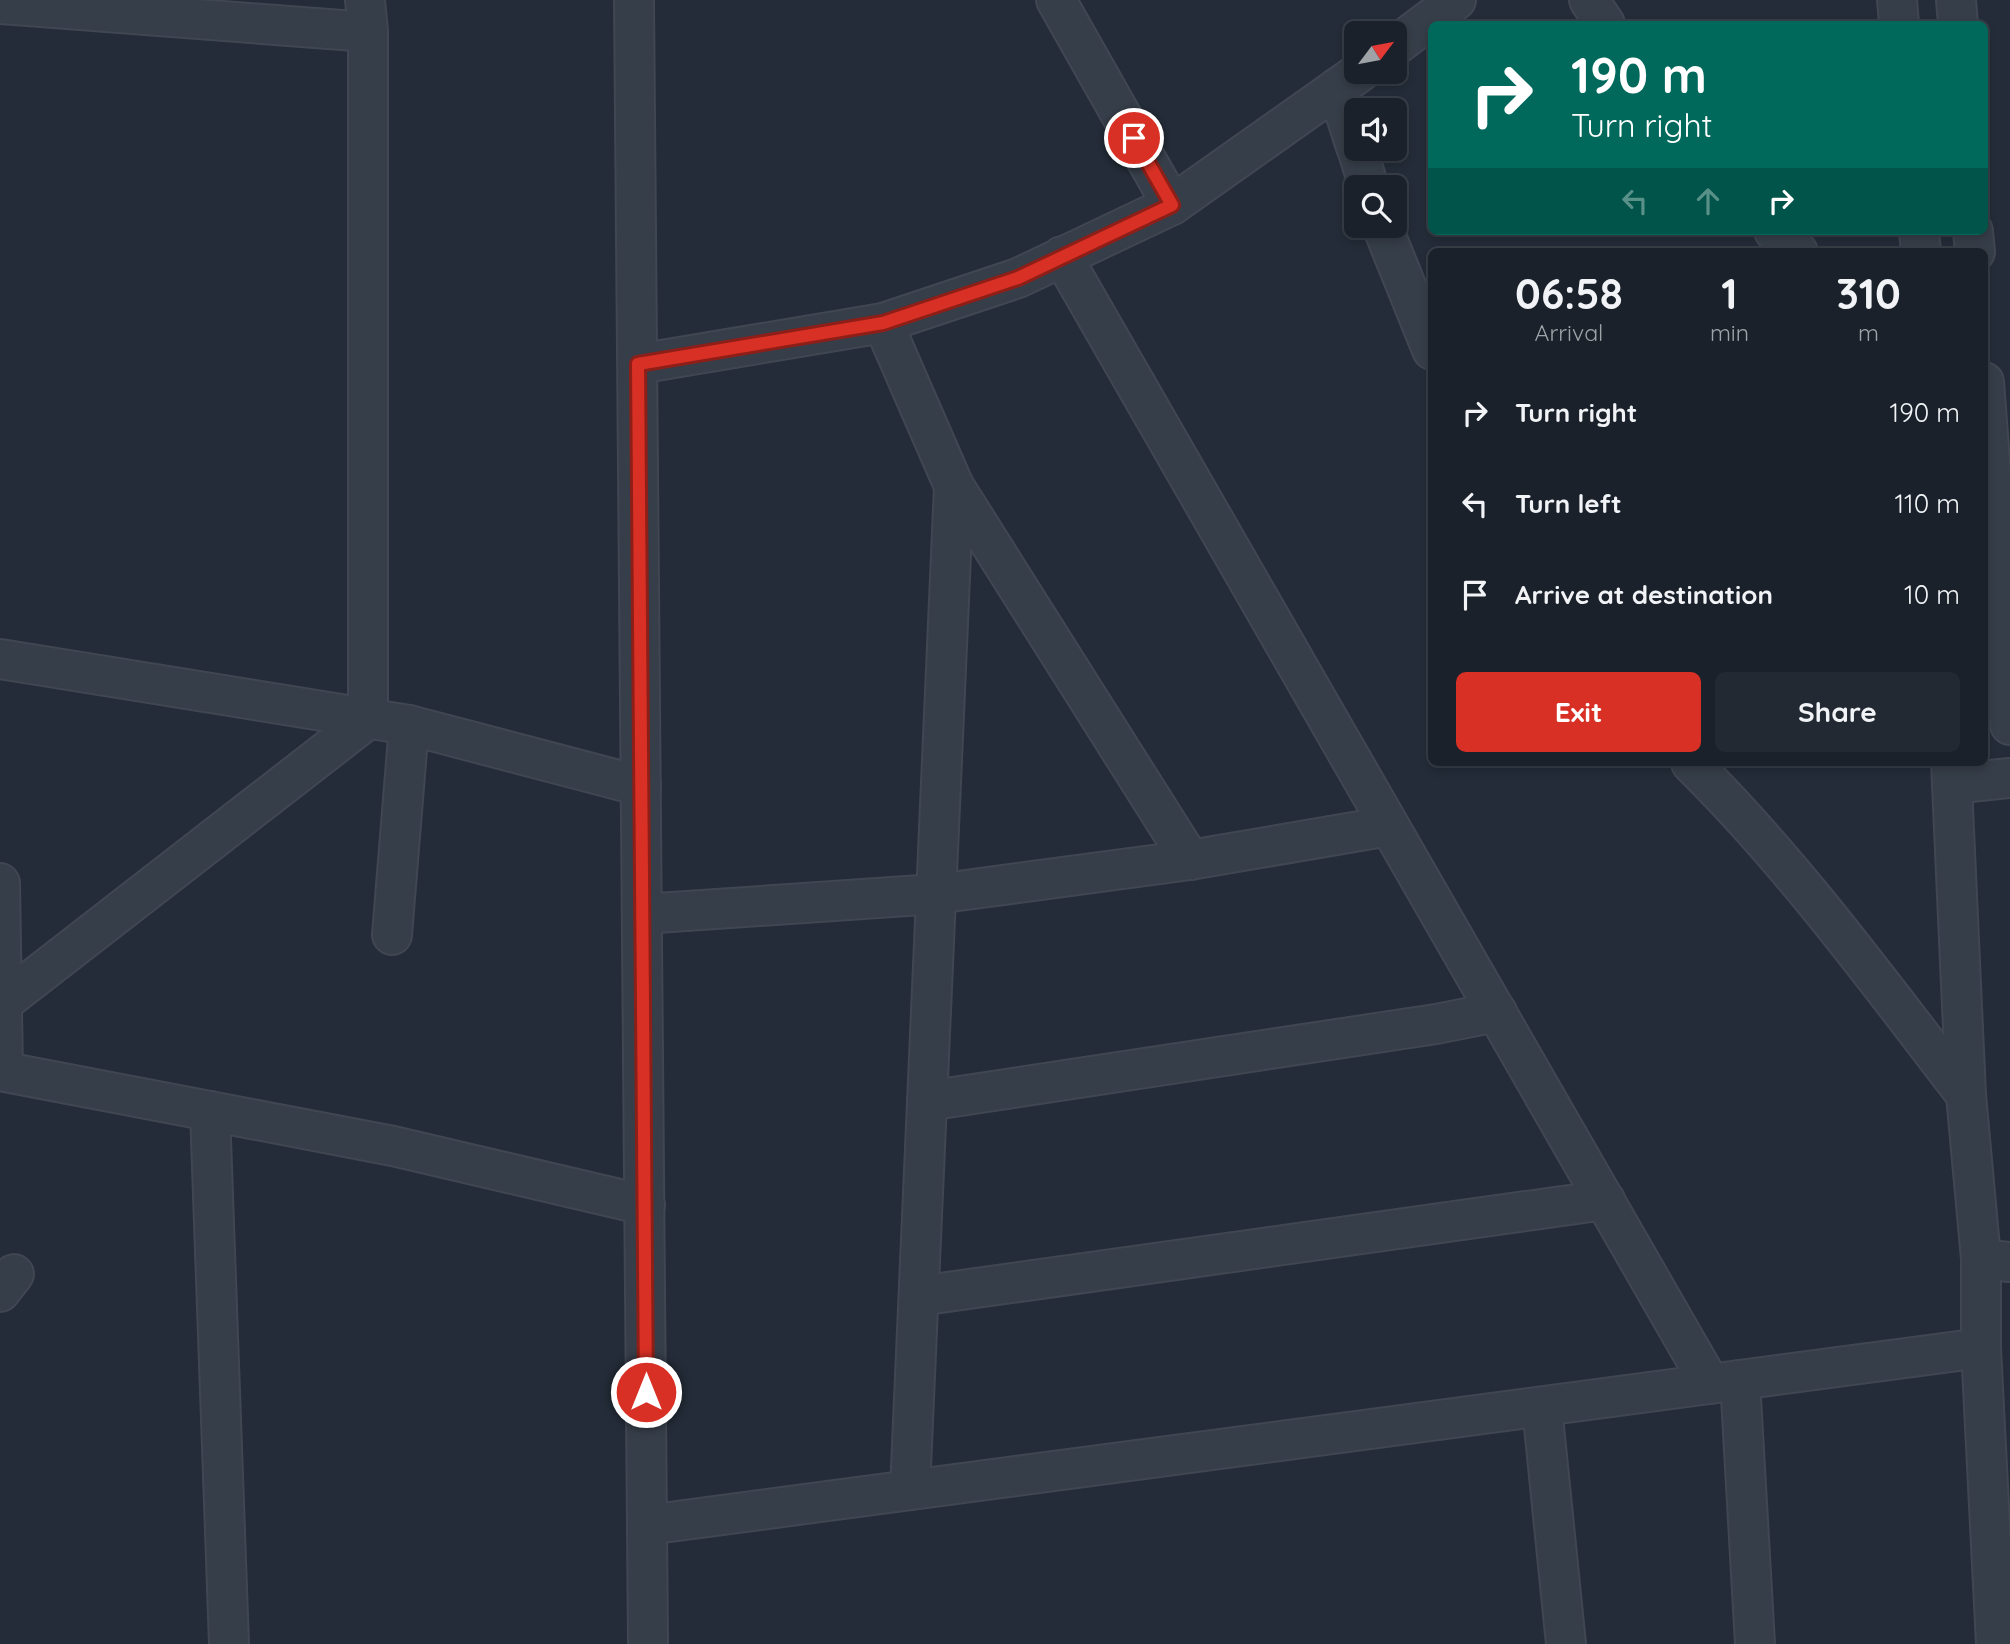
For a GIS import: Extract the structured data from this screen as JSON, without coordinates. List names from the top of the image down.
{
  "north": "top right",
  "page": {
    "turn": ["190 m", "Turn right"],
    "eta": [
      "06:58",
      "Arrival",
      "1",
      "min",
      "310",
      "m"
    ],
    "list": [
      {
        "name": "Turn right",
        "value": "190 m"
      },
      {
        "name": "Turn left",
        "value": "110 m"
      },
      {
        "name": "Arrive at destination",
        "value": "10 m"
      }
    ],
    "buttons": ["Exit", "Share"]
  }
}
